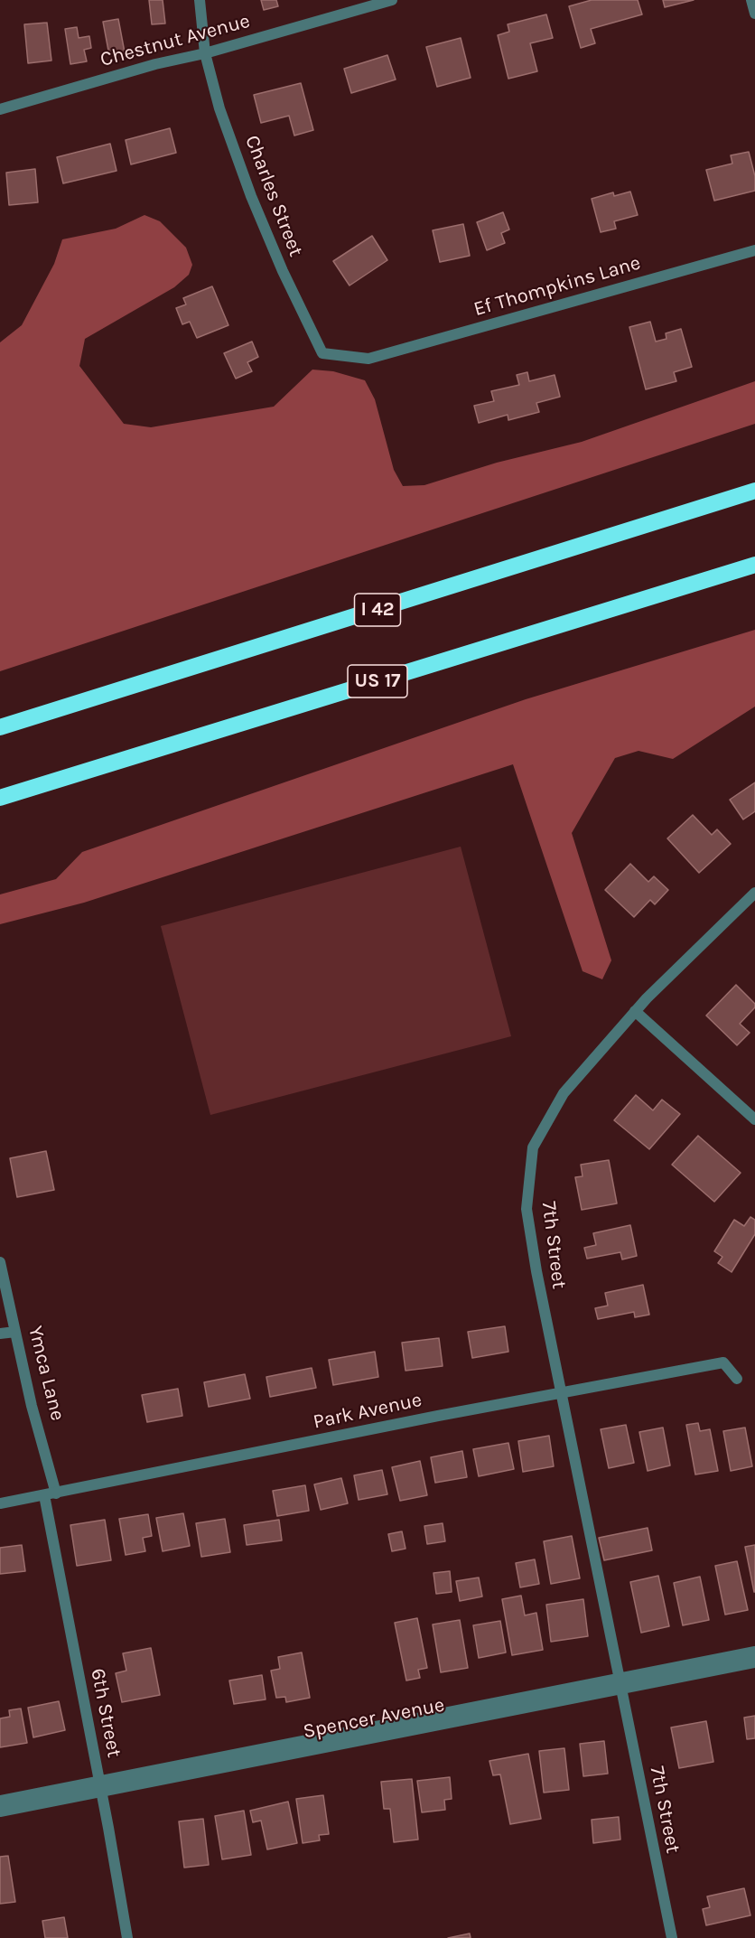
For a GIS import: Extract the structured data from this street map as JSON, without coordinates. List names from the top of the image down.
{
  "streets": {
    "highway": ["I 42", "US 17"],
    "street": [
      "Chestnut Avenue",
      "Charles Street",
      "Ef Thompkins Lane",
      "7th Street",
      "Ymca Lane",
      "Park Avenue",
      "6th Street",
      "Spencer Avenue"
    ]
  },
  "crossings": [
    ["Chestnut Avenue", "Charles Street"],
    ["Charles Street", "Ef Thompkins Lane"],
    ["7th Street", "Park Avenue"],
    ["7th Street", "Spencer Avenue"],
    ["Ymca Lane", "Park Avenue"],
    ["Park Avenue", "6th Street"],
    ["6th Street", "Spencer Avenue"]
  ]
}
